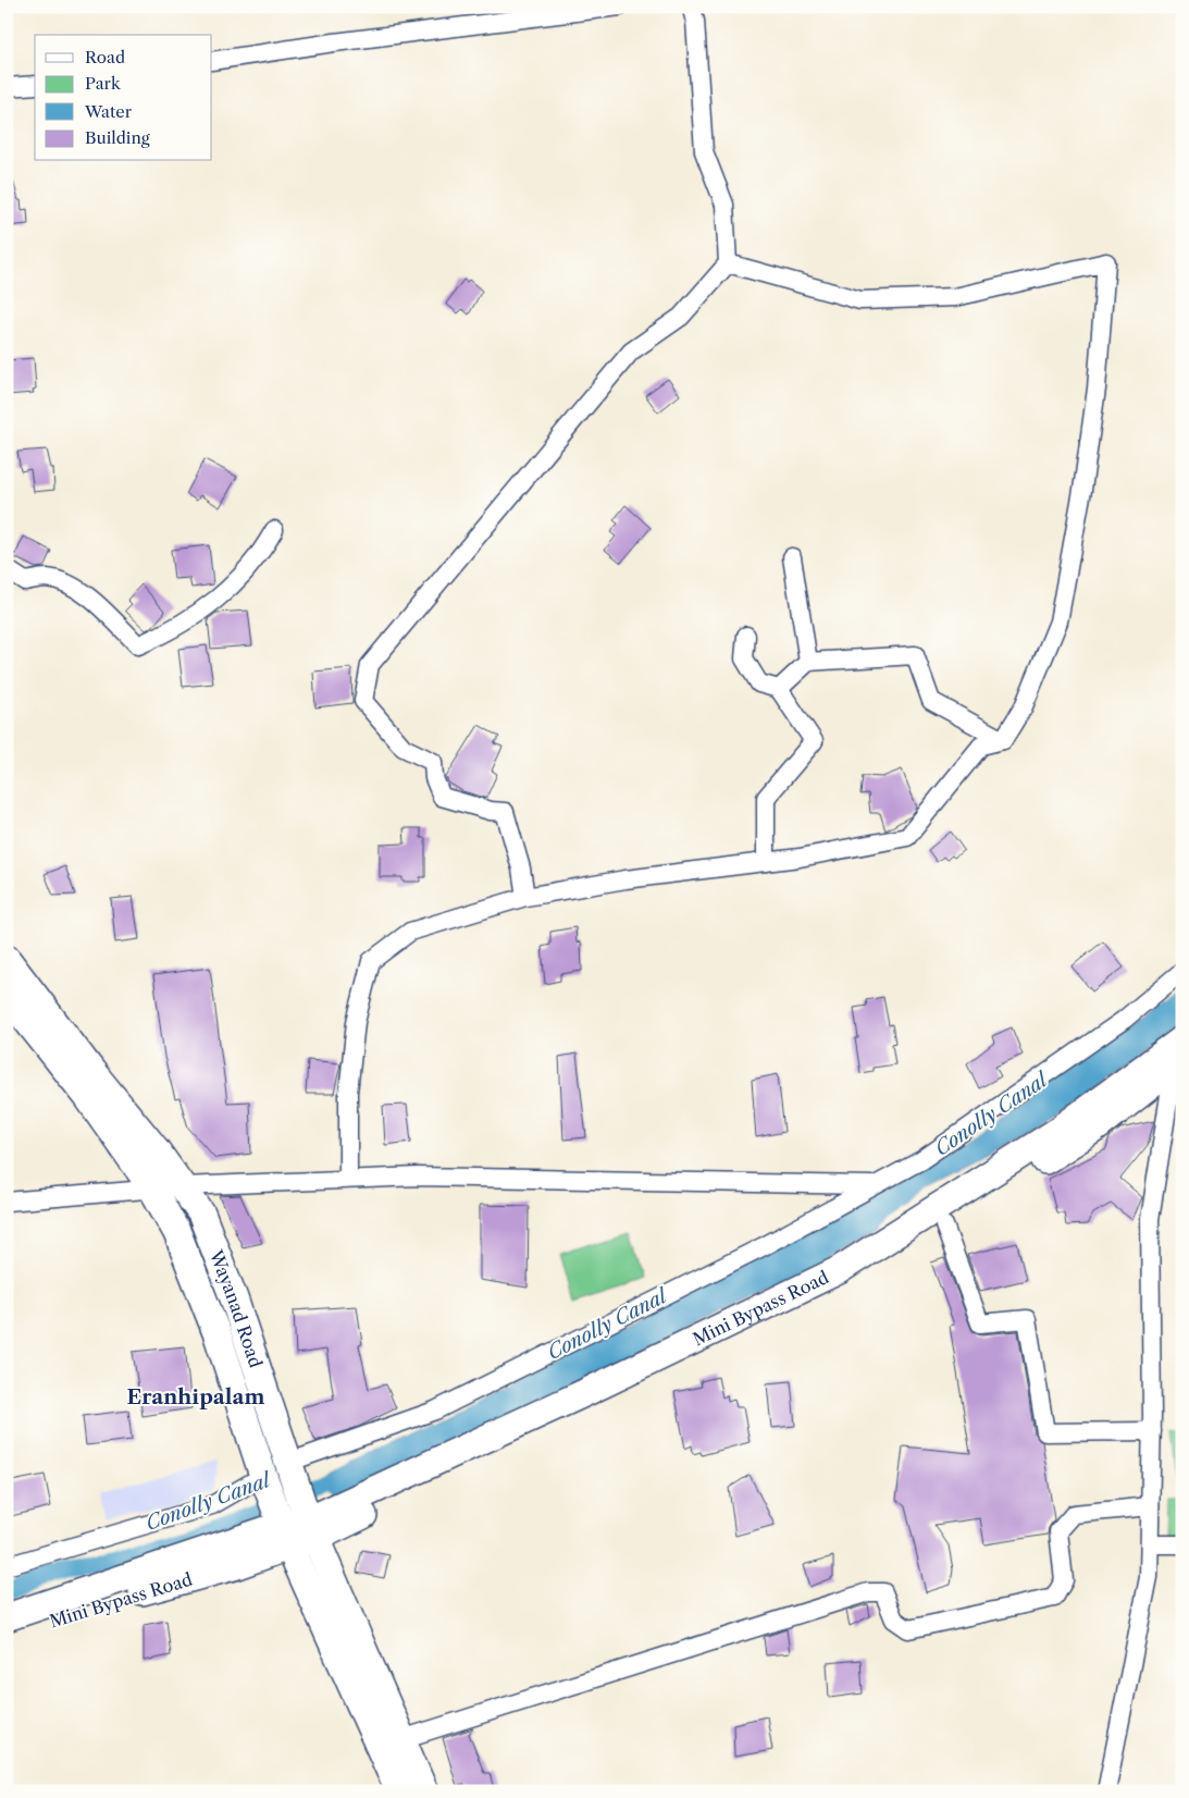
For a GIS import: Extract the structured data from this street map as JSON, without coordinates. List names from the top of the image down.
{
  "streets": {
    "main road": ["Mini Bypass Road", "Wayanad Road"]
  },
  "crossings": [
    ["Mini Bypass Road", "Wayanad Road"]
  ],
  "districts": ["Eranhipalam"],
  "water": ["Conolly Canal"],
  "legend": [
    "Road",
    "Park",
    "Water",
    "Building"
  ]
}
